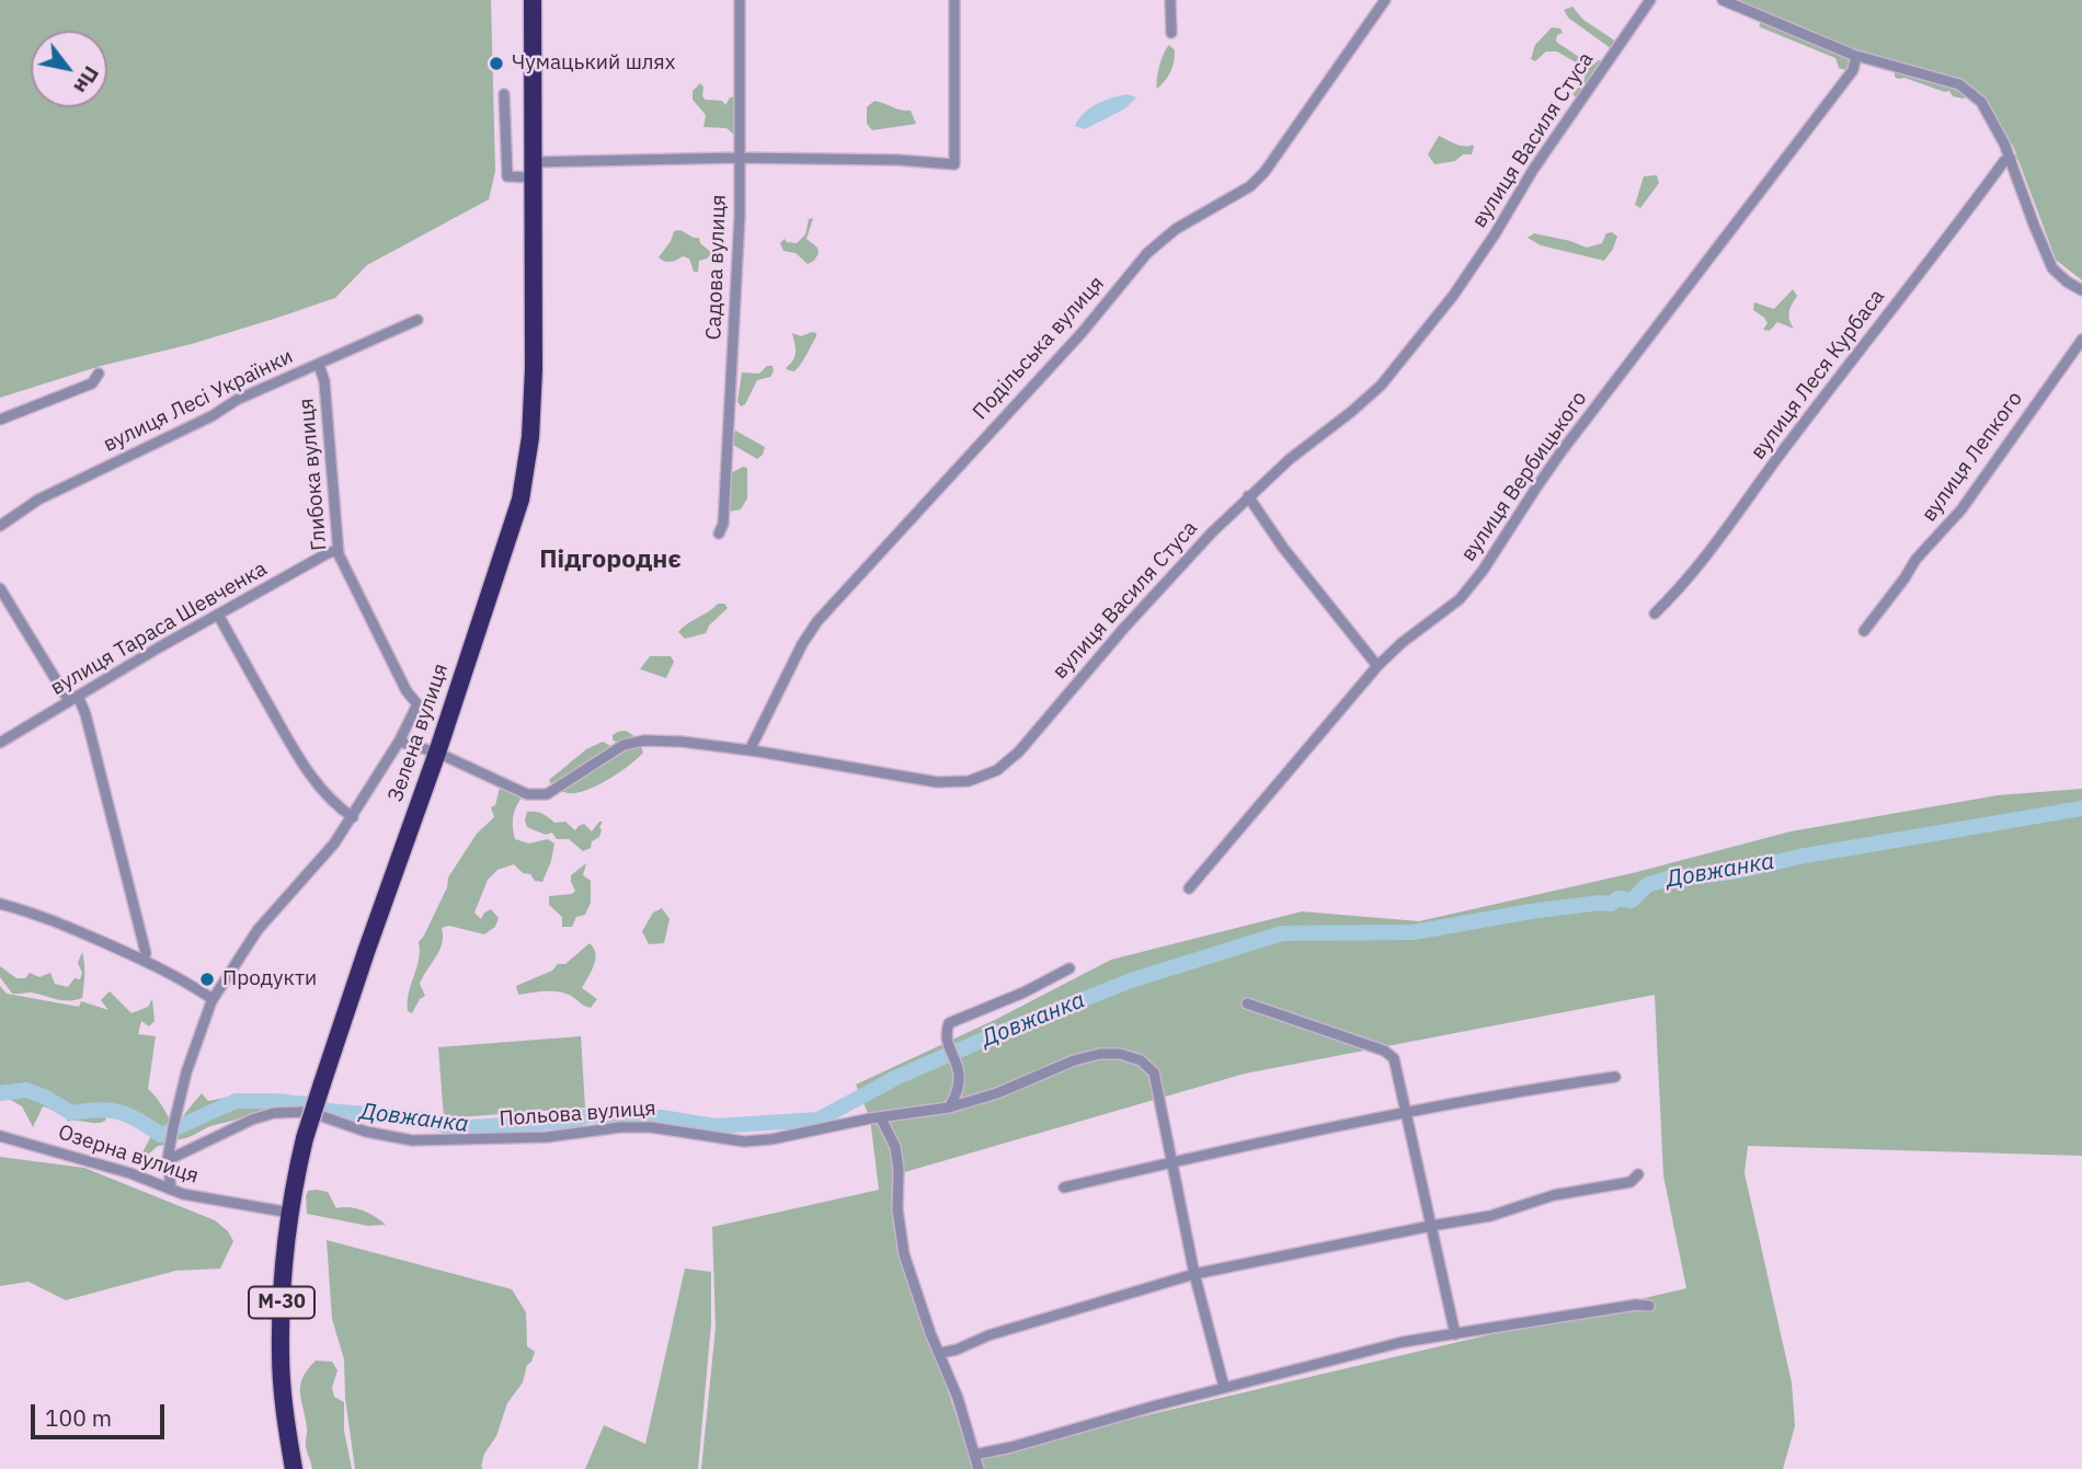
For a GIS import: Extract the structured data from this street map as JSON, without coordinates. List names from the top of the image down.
{
  "streets": {
    "highway": ["Зелена вулиця", "М-30"],
    "street": [
      "вулиця Василя Стуса",
      "Садова вулиця",
      "Подільська вулиця",
      "вулиця Леся Курбаса",
      "вулиця Лесі Українки",
      "вулиця Лепкого",
      "Глибока вулиця",
      "вулиця Вербицького",
      "вулиця Тараса Шевченка",
      "Польова вулиця",
      "Озерна вулиця"
    ]
  },
  "crossings": [
    ["вулиця Василя Стуса", "Подільська вулиця"],
    ["вулиця Василя Стуса", "Зелена вулиця"],
    ["вулиця Лесі Українки", "Глибока вулиця"],
    ["Глибока вулиця", "вулиця Тараса Шевченка"],
    ["Зелена вулиця", "Озерна вулиця"]
  ],
  "districts": ["Підгороднє"],
  "water": ["Довжанка"],
  "places": ["Чумацький шлях", "Продукти"],
  "scale_bar": "100 m",
  "north": "bottom right"
}
